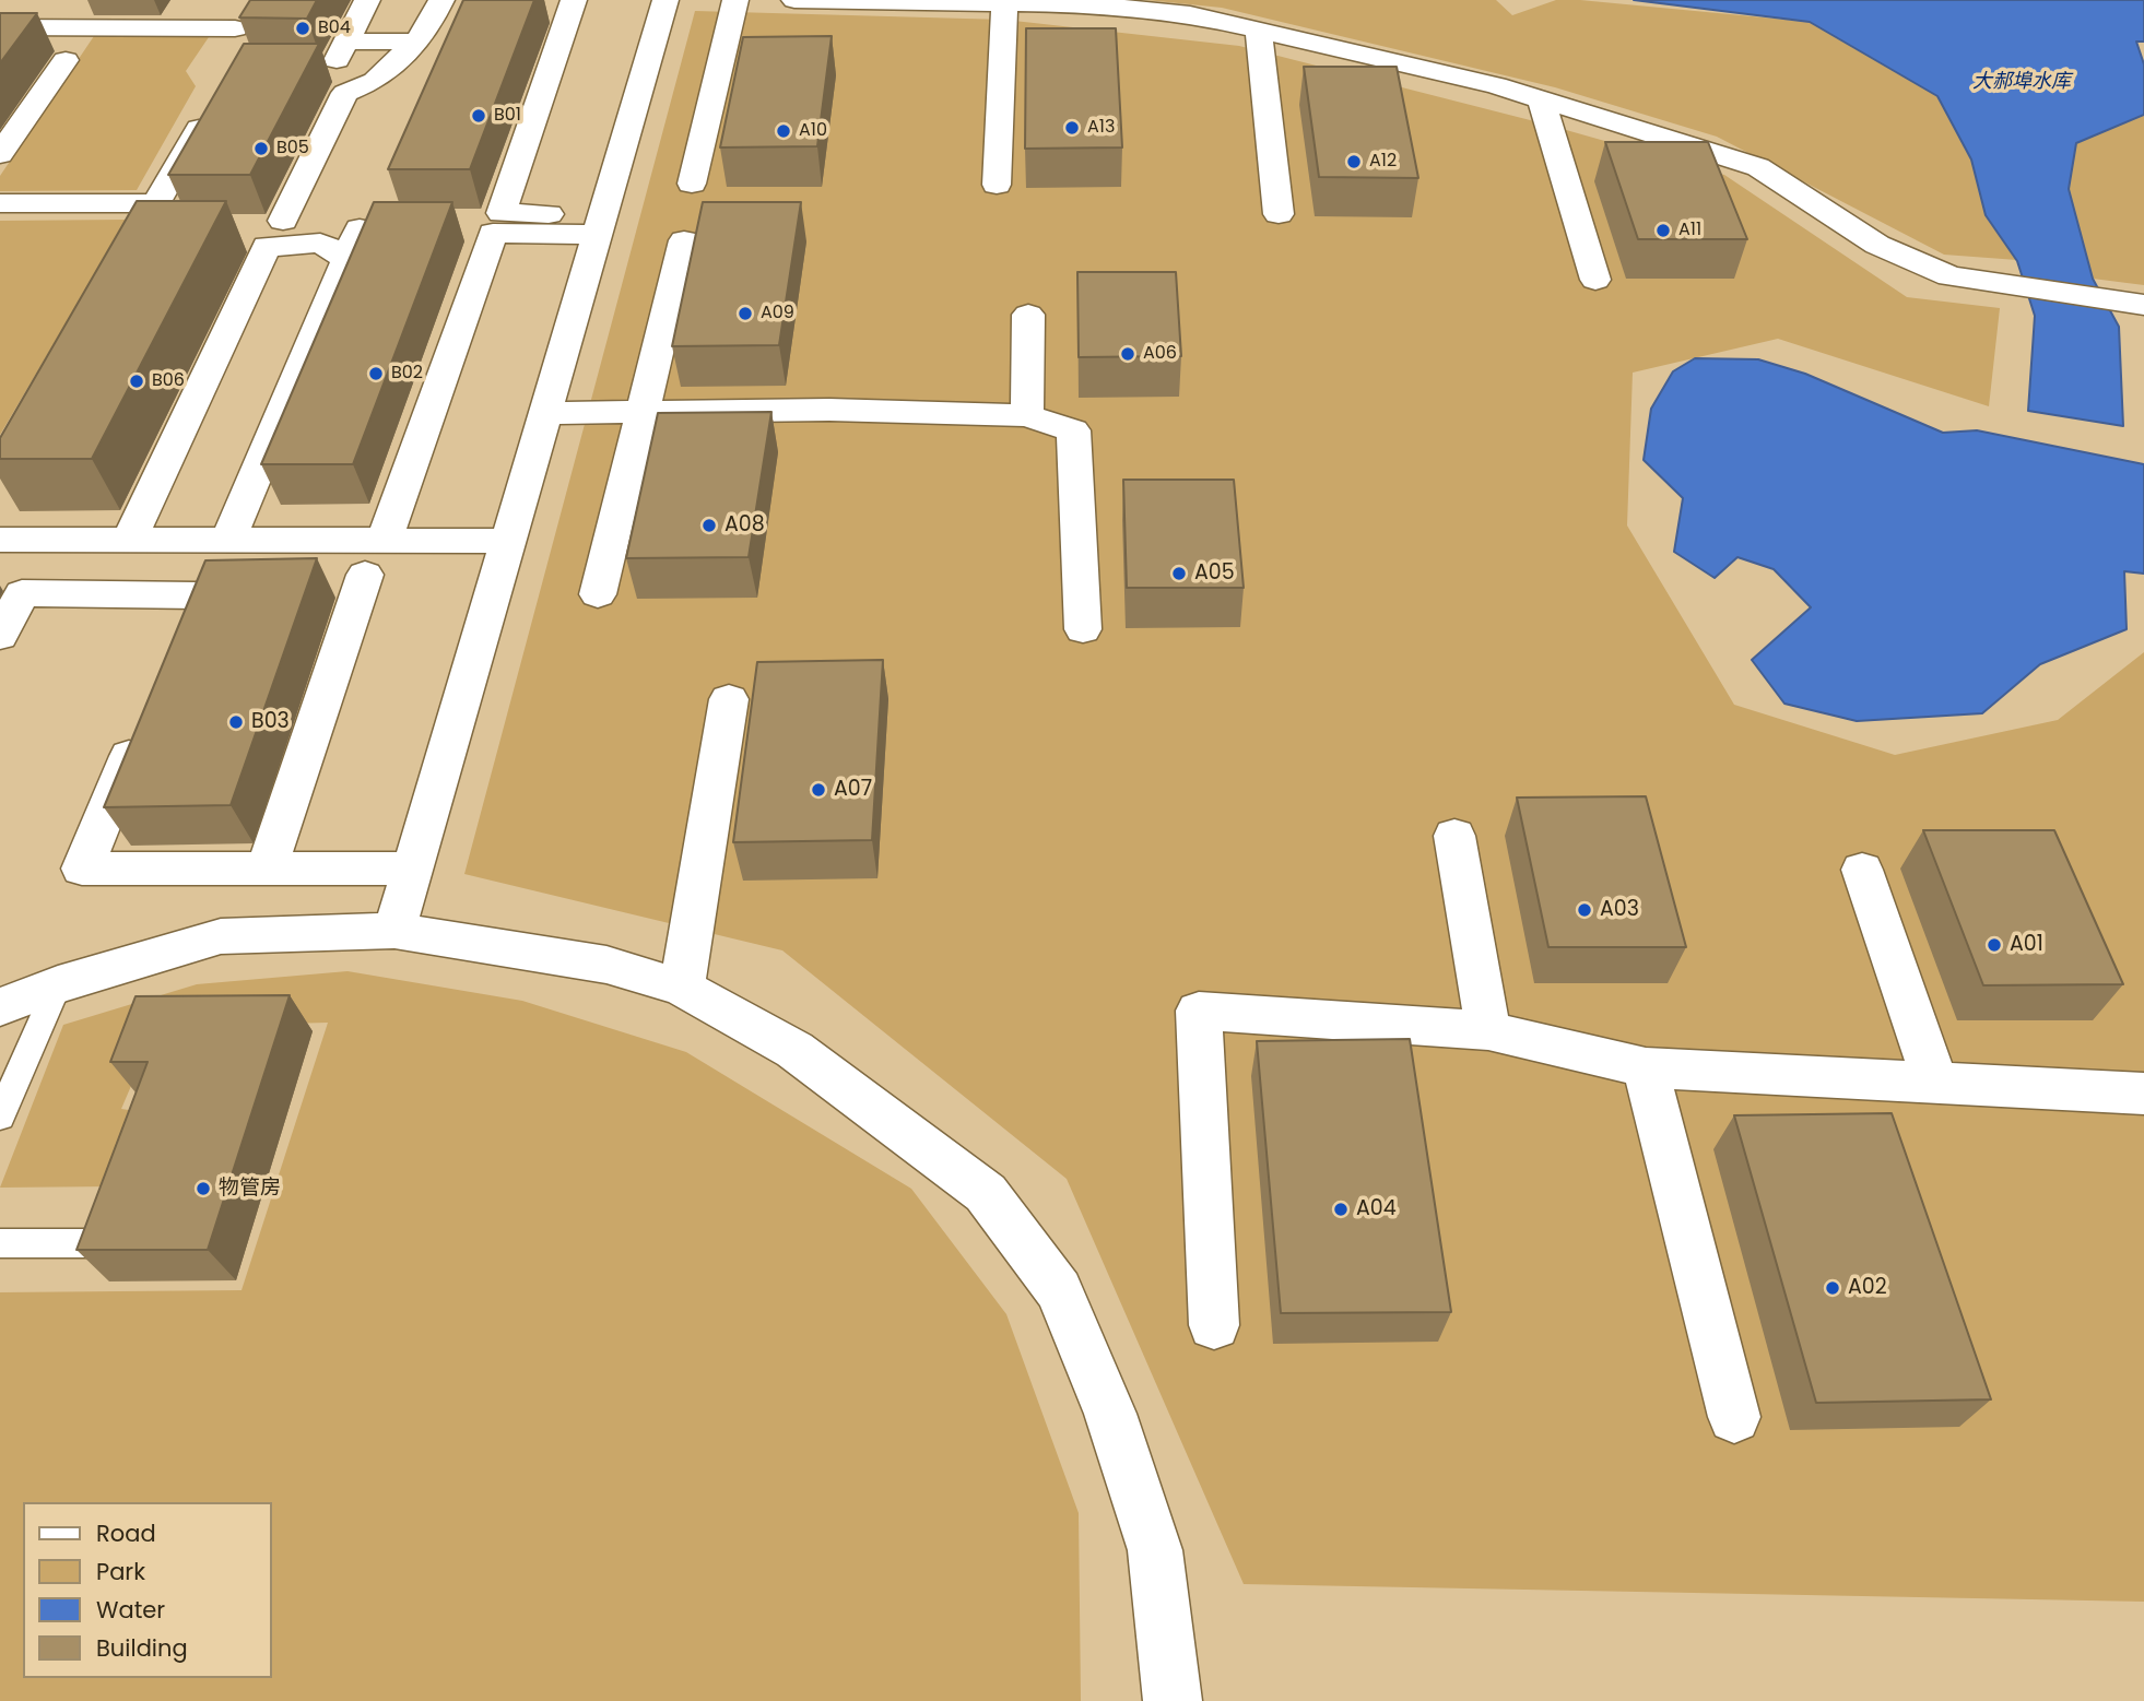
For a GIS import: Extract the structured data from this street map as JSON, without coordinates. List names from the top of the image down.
{
  "water": ["大郝埠水库"],
  "places": [
    "B04",
    "B01",
    "A13",
    "A10",
    "B05",
    "A12",
    "A11",
    "A09",
    "A06",
    "B02",
    "B06",
    "A08",
    "A05",
    "B03",
    "A07",
    "A03",
    "A01",
    "物管房",
    "A04",
    "A02"
  ],
  "legend": [
    "Road",
    "Park",
    "Water",
    "Building"
  ]
}
